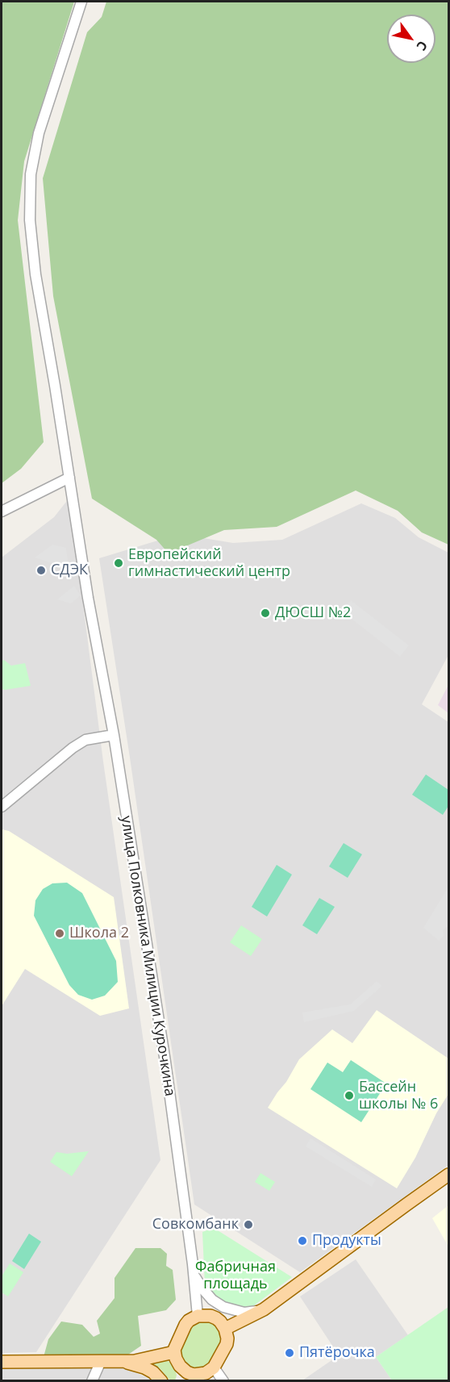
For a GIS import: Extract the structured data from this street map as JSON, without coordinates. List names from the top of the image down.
{
  "streets": {
    "street": ["улица Полковника Милиции Курочкина"]
  },
  "parks": ["Фабричная площадь"],
  "places": [
    "Европейский гимнастический центр",
    "СДЭК",
    "ДЮСШ №2",
    "Школа 2",
    "Бассейн школы № 6",
    "Совкомбанк",
    "Продукты",
    "Пятёрочка"
  ],
  "north": "bottom right"
}
